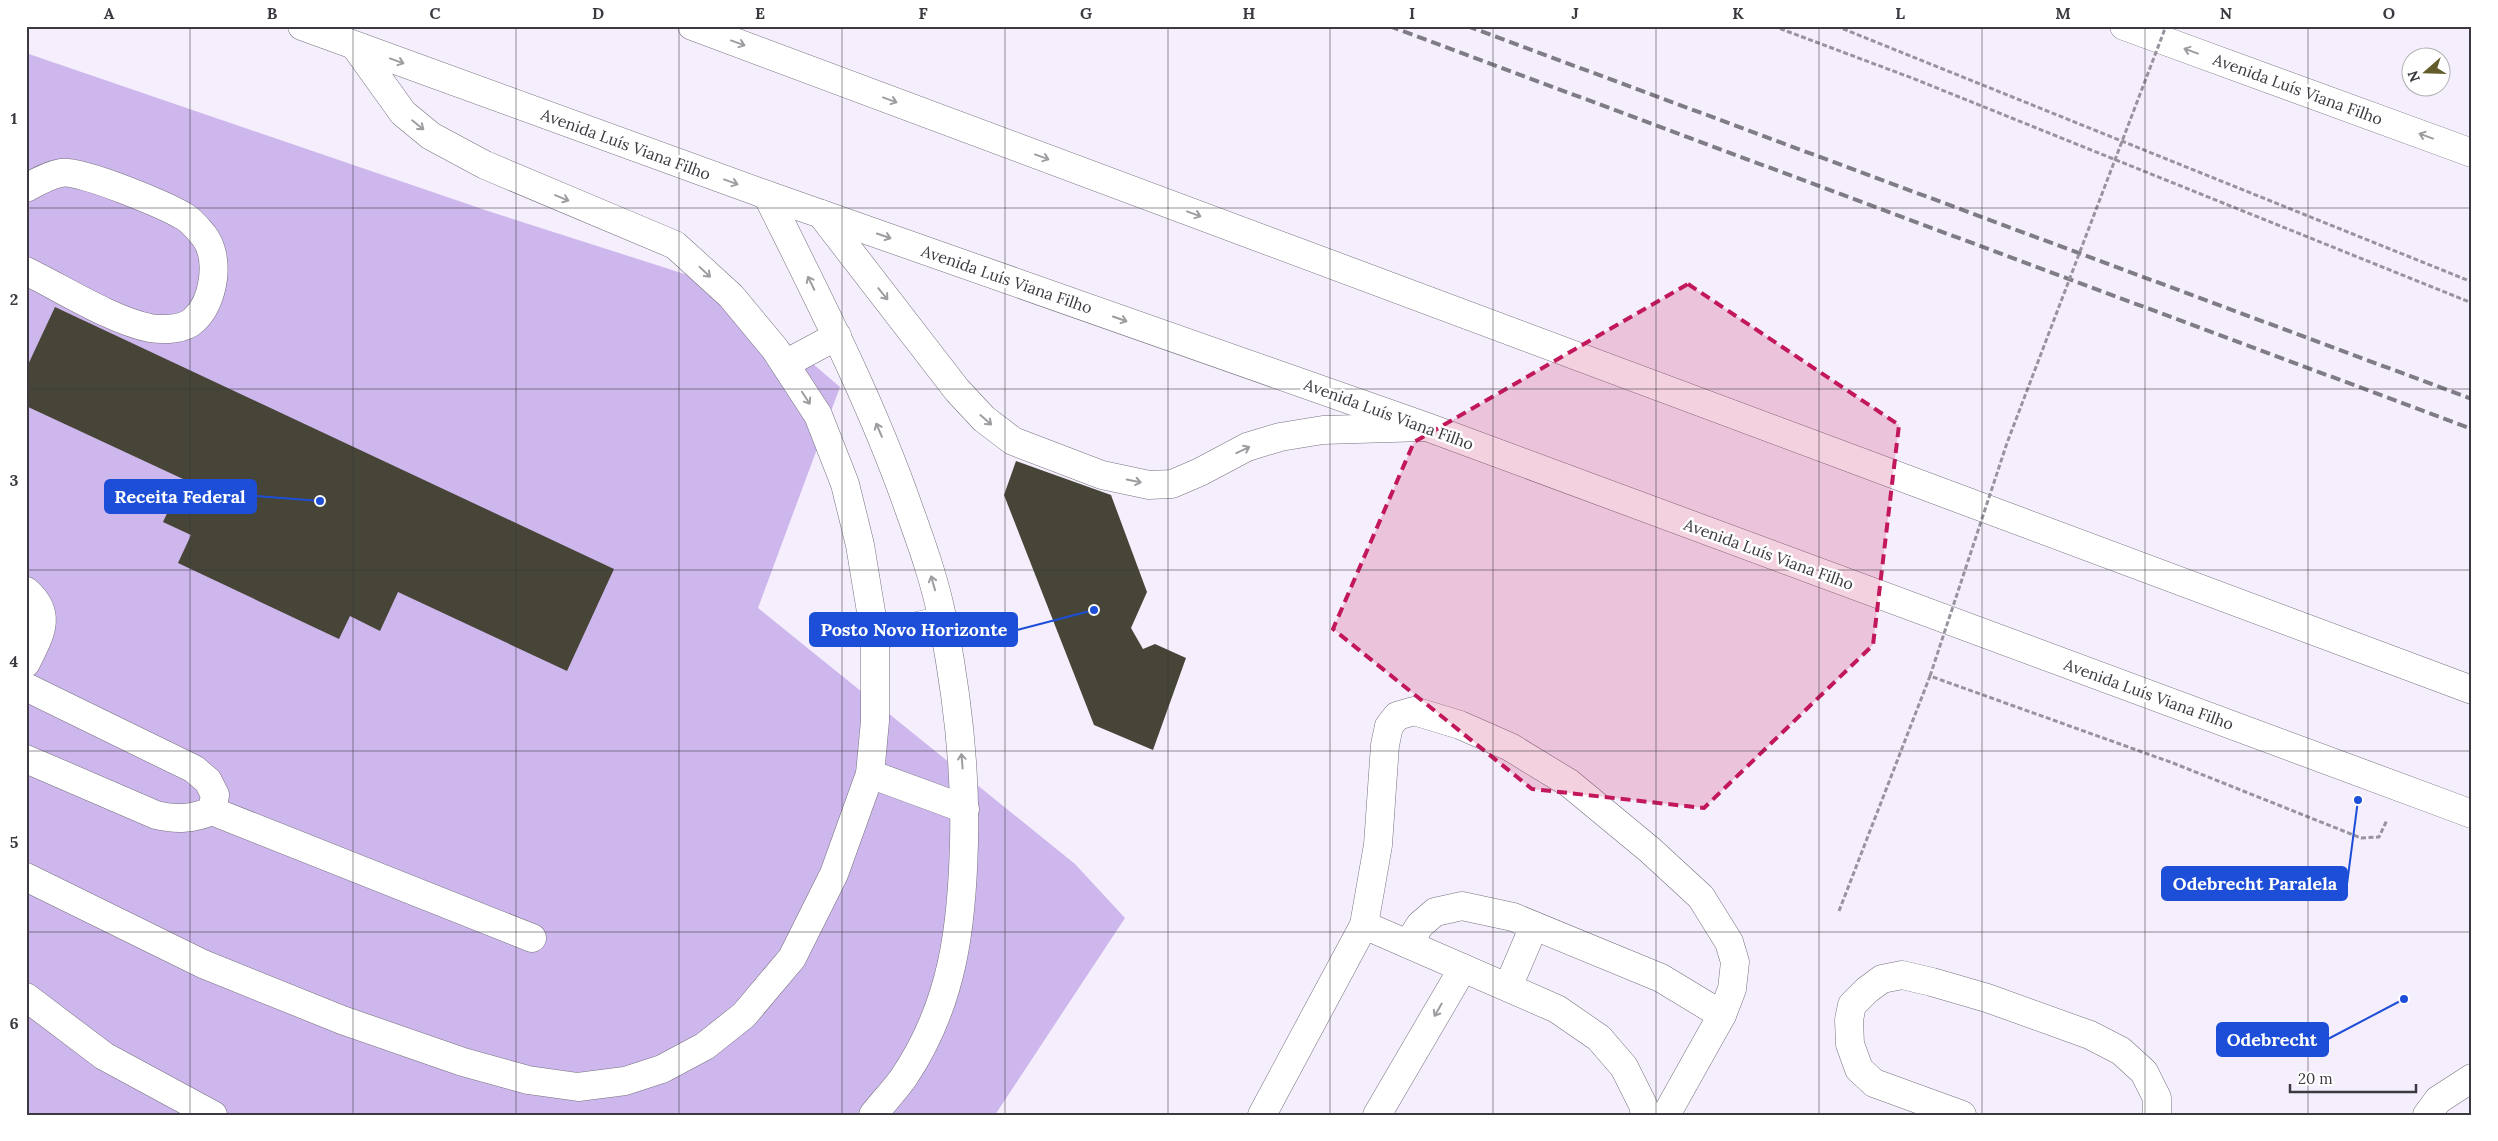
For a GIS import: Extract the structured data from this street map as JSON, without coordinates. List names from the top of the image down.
{
  "streets": {
    "main road": ["Avenida Luís Viana Filho"]
  },
  "places": [
    "Receita Federal",
    "Posto Novo Horizonte",
    "Odebrecht Paralela",
    "Odebrecht"
  ],
  "scale_bar": "20 m",
  "north": "left",
  "grid": {
    "columns": [
      "A",
      "B",
      "C",
      "D",
      "E",
      "F",
      "G",
      "H",
      "I",
      "J",
      "K",
      "L",
      "M",
      "N",
      "O"
    ],
    "rows": [
      "1",
      "2",
      "3",
      "4",
      "5",
      "6"
    ]
  }
}
